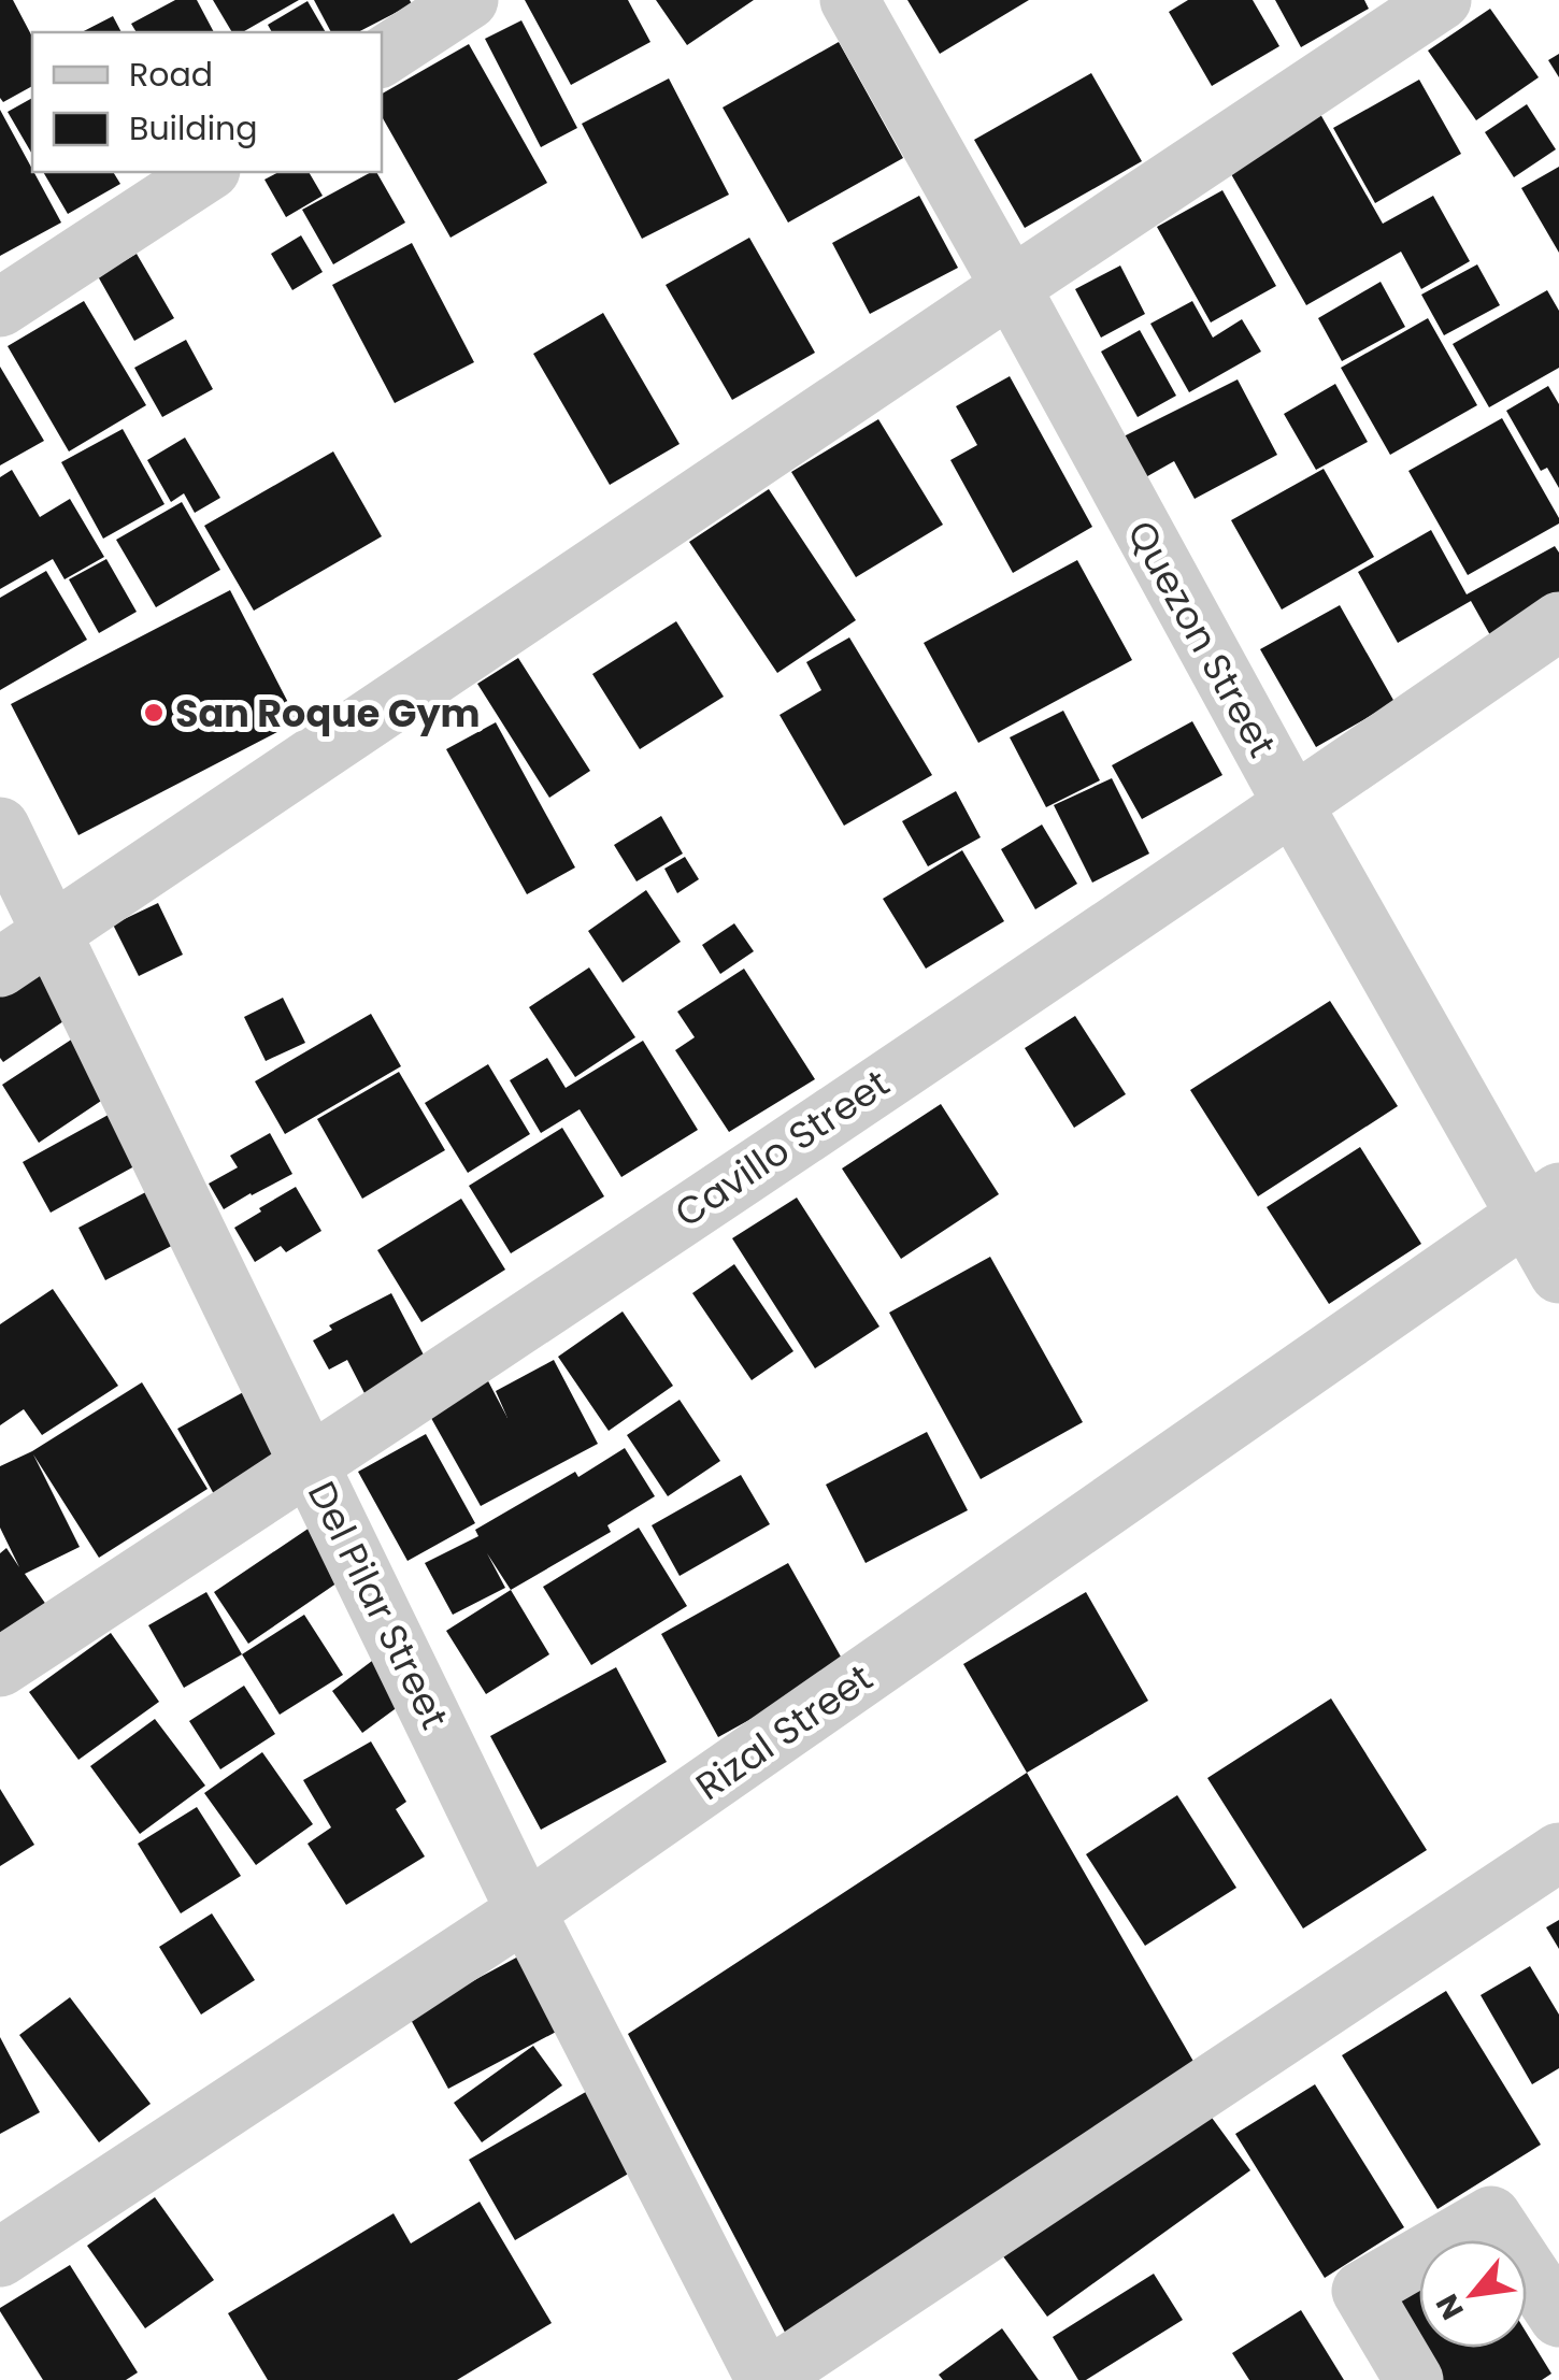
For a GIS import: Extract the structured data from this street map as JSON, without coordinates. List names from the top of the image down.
{
  "streets": {
    "street": [
      "Quezon Street",
      "Cavillo Street",
      "Del Pilar Street",
      "Rizal Street"
    ]
  },
  "crossings": [
    ["Quezon Street", "Cavillo Street"],
    ["Quezon Street", "Rizal Street"],
    ["Cavillo Street", "Del Pilar Street"],
    ["Del Pilar Street", "Rizal Street"]
  ],
  "places": ["San Roque Gym"],
  "legend": ["Road", "Building"],
  "north": "bottom left"
}
